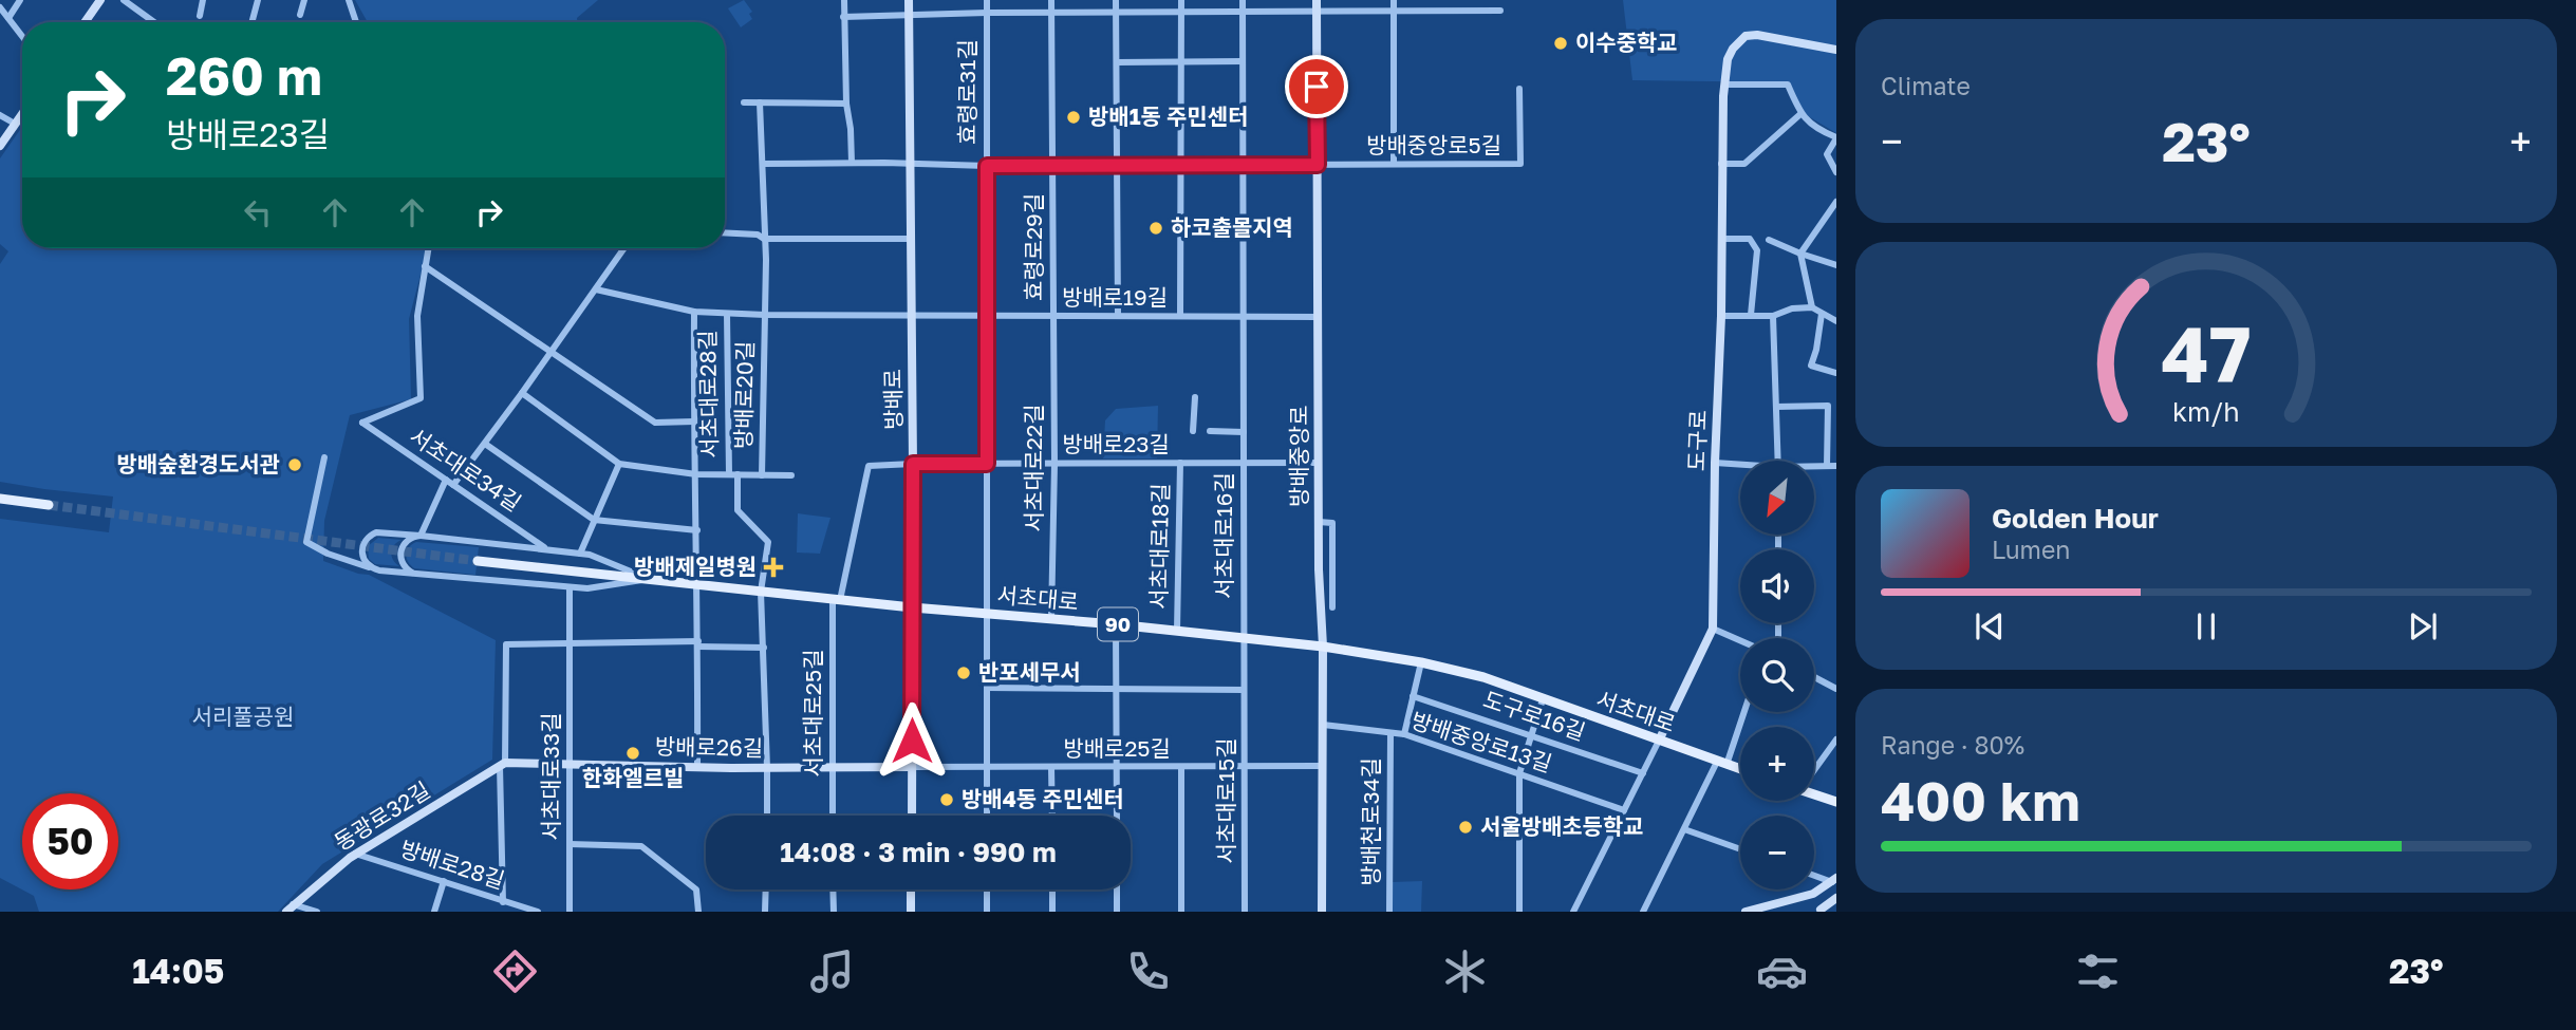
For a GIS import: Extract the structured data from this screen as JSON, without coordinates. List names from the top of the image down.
{
  "streets": {
    "main road": ["서초대로", "90"],
    "street": [
      "효령로31길",
      "방배중앙로5길",
      "효령로29길",
      "방배로19길",
      "서초대로28길",
      "방배로20길",
      "방배로",
      "도구로",
      "방배로23길",
      "방배중앙로",
      "서초대로22길",
      "서초대로34길",
      "서초대로16길",
      "서초대로18길",
      "서초대로25길",
      "도구로16길",
      "방배중앙로13길",
      "방배로26길",
      "방배로25길",
      "서초대로33길",
      "서초대로15길",
      "동광로32길",
      "방배천로34길",
      "방배로28길"
    ]
  },
  "crossings": [
    ["효령로31길", "방배중앙로5길"],
    ["효령로31길", "방배로19길"],
    ["효령로31길", "방배로23길"],
    ["효령로31길", "서초대로"],
    ["효령로31길", "방배로25길"],
    ["방배중앙로5길", "효령로29길"],
    ["방배중앙로5길", "방배로"],
    ["방배중앙로5길", "방배중앙로"],
    ["방배중앙로5길", "서초대로16길"],
    ["효령로29길", "방배로19길"],
    ["효령로29길", "서초대로22길"],
    ["방배로19길", "방배로20길"],
    ["방배로19길", "방배로"],
    ["방배로19길", "방배중앙로"],
    ["방배로19길", "서초대로22길"],
    ["방배로19길", "서초대로16길"],
    ["서초대로28길", "방배로20길"],
    ["서초대로28길", "서초대로"],
    ["방배로20길", "방배로"],
    ["방배로", "방배로23길"],
    ["방배로", "서초대로"],
    ["방배로", "서초대로25길"],
    ["방배로", "방배로26길"],
    ["방배로", "방배로25길"],
    ["도구로", "서초대로"],
    ["도구로", "도구로16길"],
    ["도구로", "방배중앙로13길"],
    ["방배로23길", "방배중앙로"],
    ["방배로23길", "서초대로22길"],
    ["방배로23길", "서초대로16길"],
    ["방배로23길", "서초대로18길"],
    ["방배로23길", "서초대로25길"],
    ["방배중앙로", "서초대로"],
    ["방배중앙로", "방배중앙로13길"],
    ["방배중앙로", "방배로25길"],
    ["서초대로22길", "서초대로"],
    ["서초대로34길", "서초대로"],
    ["서초대로16길", "서초대로"],
    ["서초대로16길", "서초대로15길"],
    ["서초대로18길", "서초대로"],
    ["서초대로", "서초대로25길"],
    ["서초대로", "서초대로33길"],
    ["서초대로", "서초대로15길"],
    ["서초대로25길", "방배로26길"],
    ["방배중앙로13길", "방배천로34길"],
    ["방배로26길", "방배로25길"],
    ["방배로26길", "서초대로33길"],
    ["방배로26길", "동광로32길"],
    ["방배로25길", "서초대로15길"],
    ["서초대로33길", "동광로32길"],
    ["동광로32길", "방배로28길"]
  ],
  "parks": ["서리풀공원"],
  "places": {
    "other": [
      "이수중학교",
      "방배1동 주민센터",
      "하코출몰지역",
      "방배숲환경도서관",
      "반포세무서",
      "한화엘르빌",
      "방배4동 주민센터",
      "서울방배초등학교"
    ],
    "health": ["방배제일병원"]
  },
  "north": "bottom left",
  "page": {
    "tile": [
      "Climate",
      ["Range · 80%", "400 km"]
    ],
    "turn": ["260 m", "방배로23길"],
    "heat": ["−", "23°", "+"],
    "map_buttons": ["+", "−"],
    "song": ["Golden Hour", "Lumen"],
    "limit": "50",
    "trip": "14:08 · 3 min · 990 m",
    "tabs": ["14:05", "23°"],
    "gauge": ["47", "km/h"]
  }
}
